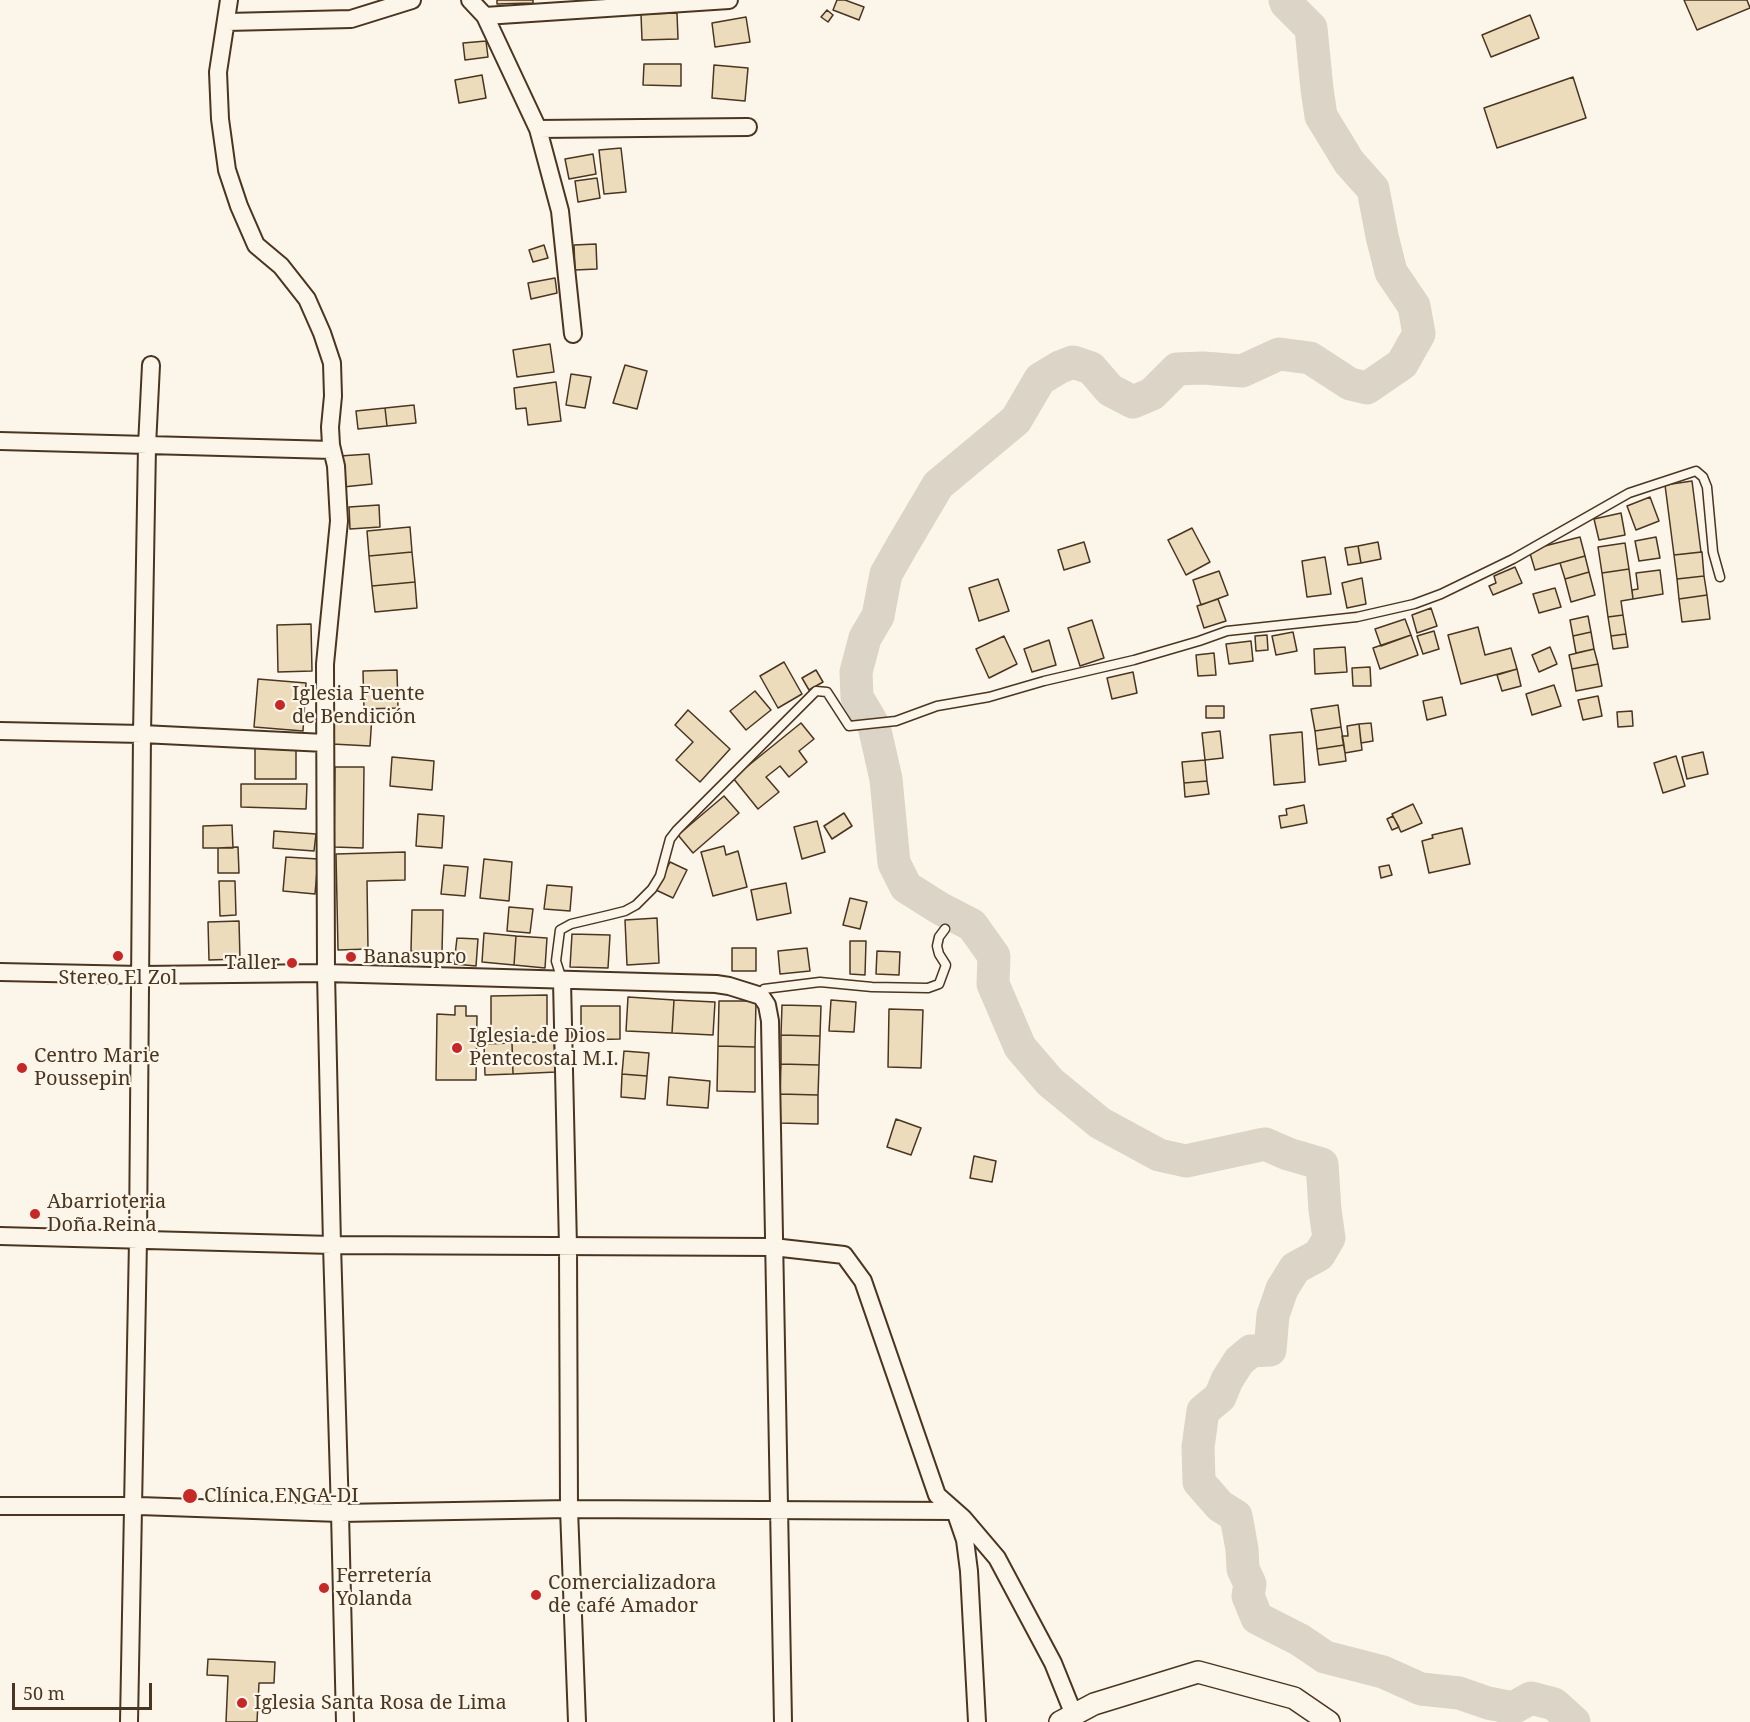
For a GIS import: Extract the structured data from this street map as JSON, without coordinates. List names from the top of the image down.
{
  "places": [
    "Iglesia Fuente de Bendición",
    "Stereo El Zol",
    "Banasupro",
    "Taller",
    "Iglesia de Dios Pentecostal M.I.",
    "Centro Marie Poussepin",
    "Abarrioteria Doña Reina",
    "Clínica ENGA-DI",
    "Ferretería Yolanda",
    "Comercializadora de café Amador",
    "Iglesia Santa Rosa de Lima"
  ],
  "scale_bar": "50 m"
}
